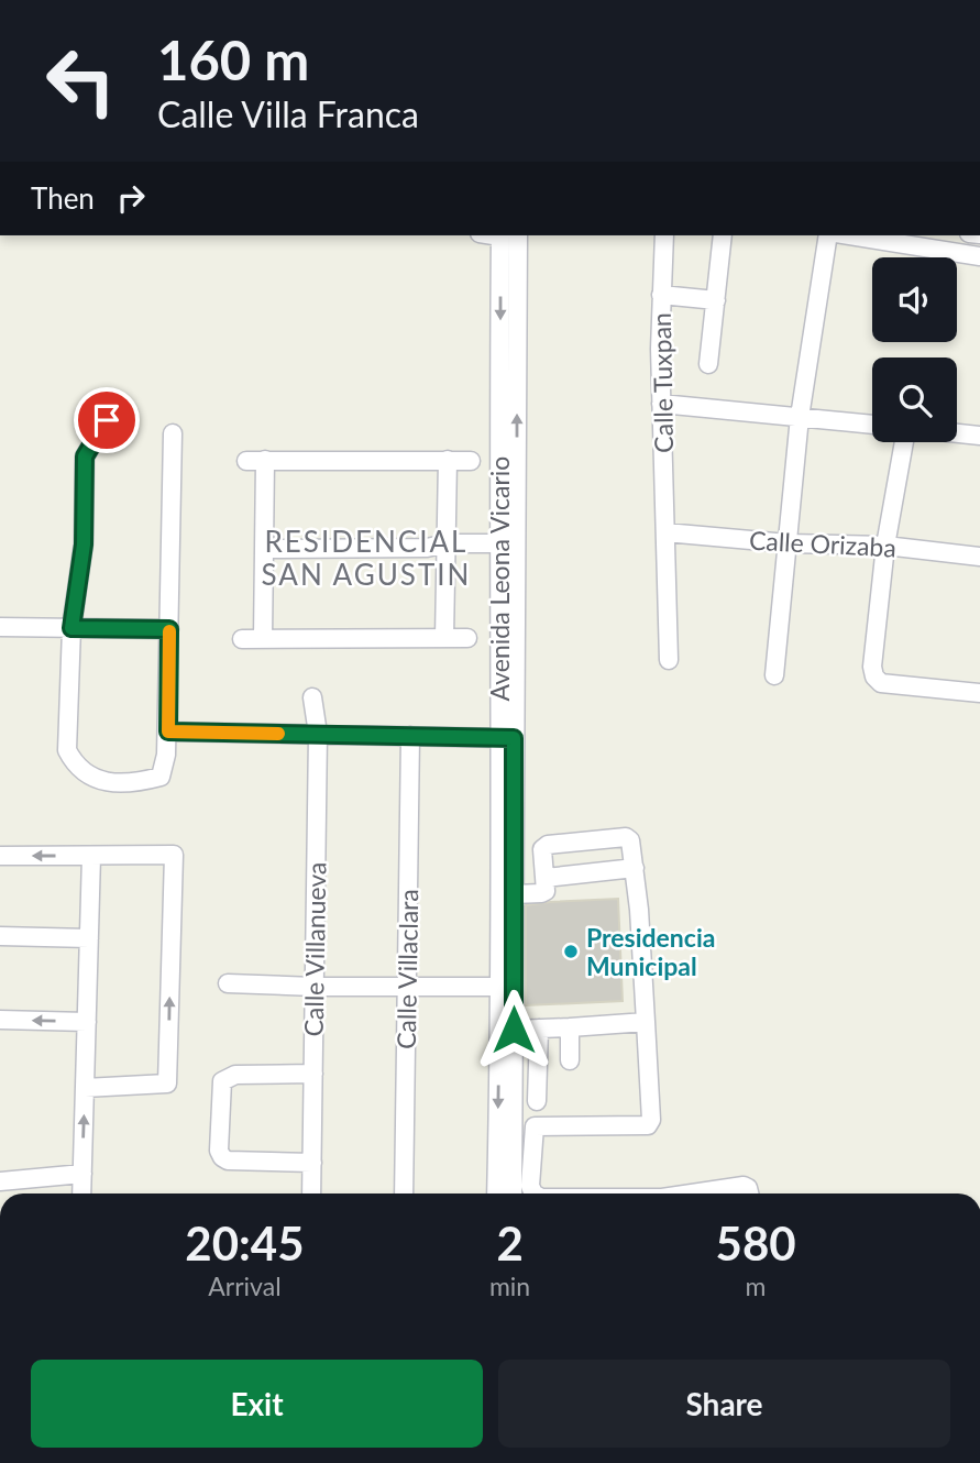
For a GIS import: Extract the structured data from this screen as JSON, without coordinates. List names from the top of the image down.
{
  "streets": {
    "street": [
      "Calle Tuxpan",
      "Calle Orizaba",
      "Avenida Leona Vicario",
      "Calle Villanueva",
      "Calle Villaclara"
    ]
  },
  "crossings": [
    ["Calle Tuxpan", "Calle Orizaba"]
  ],
  "districts": ["RESIDENCIAL SAN AGUSTIN"],
  "places": ["Presidencia Municipal"],
  "page": {
    "turn": ["160 m", "Calle Villa Franca"],
    "then": "Then",
    "eta": [
      "20:45",
      "Arrival",
      "2",
      "min",
      "580",
      "m"
    ],
    "buttons": ["Exit", "Share"]
  }
}
